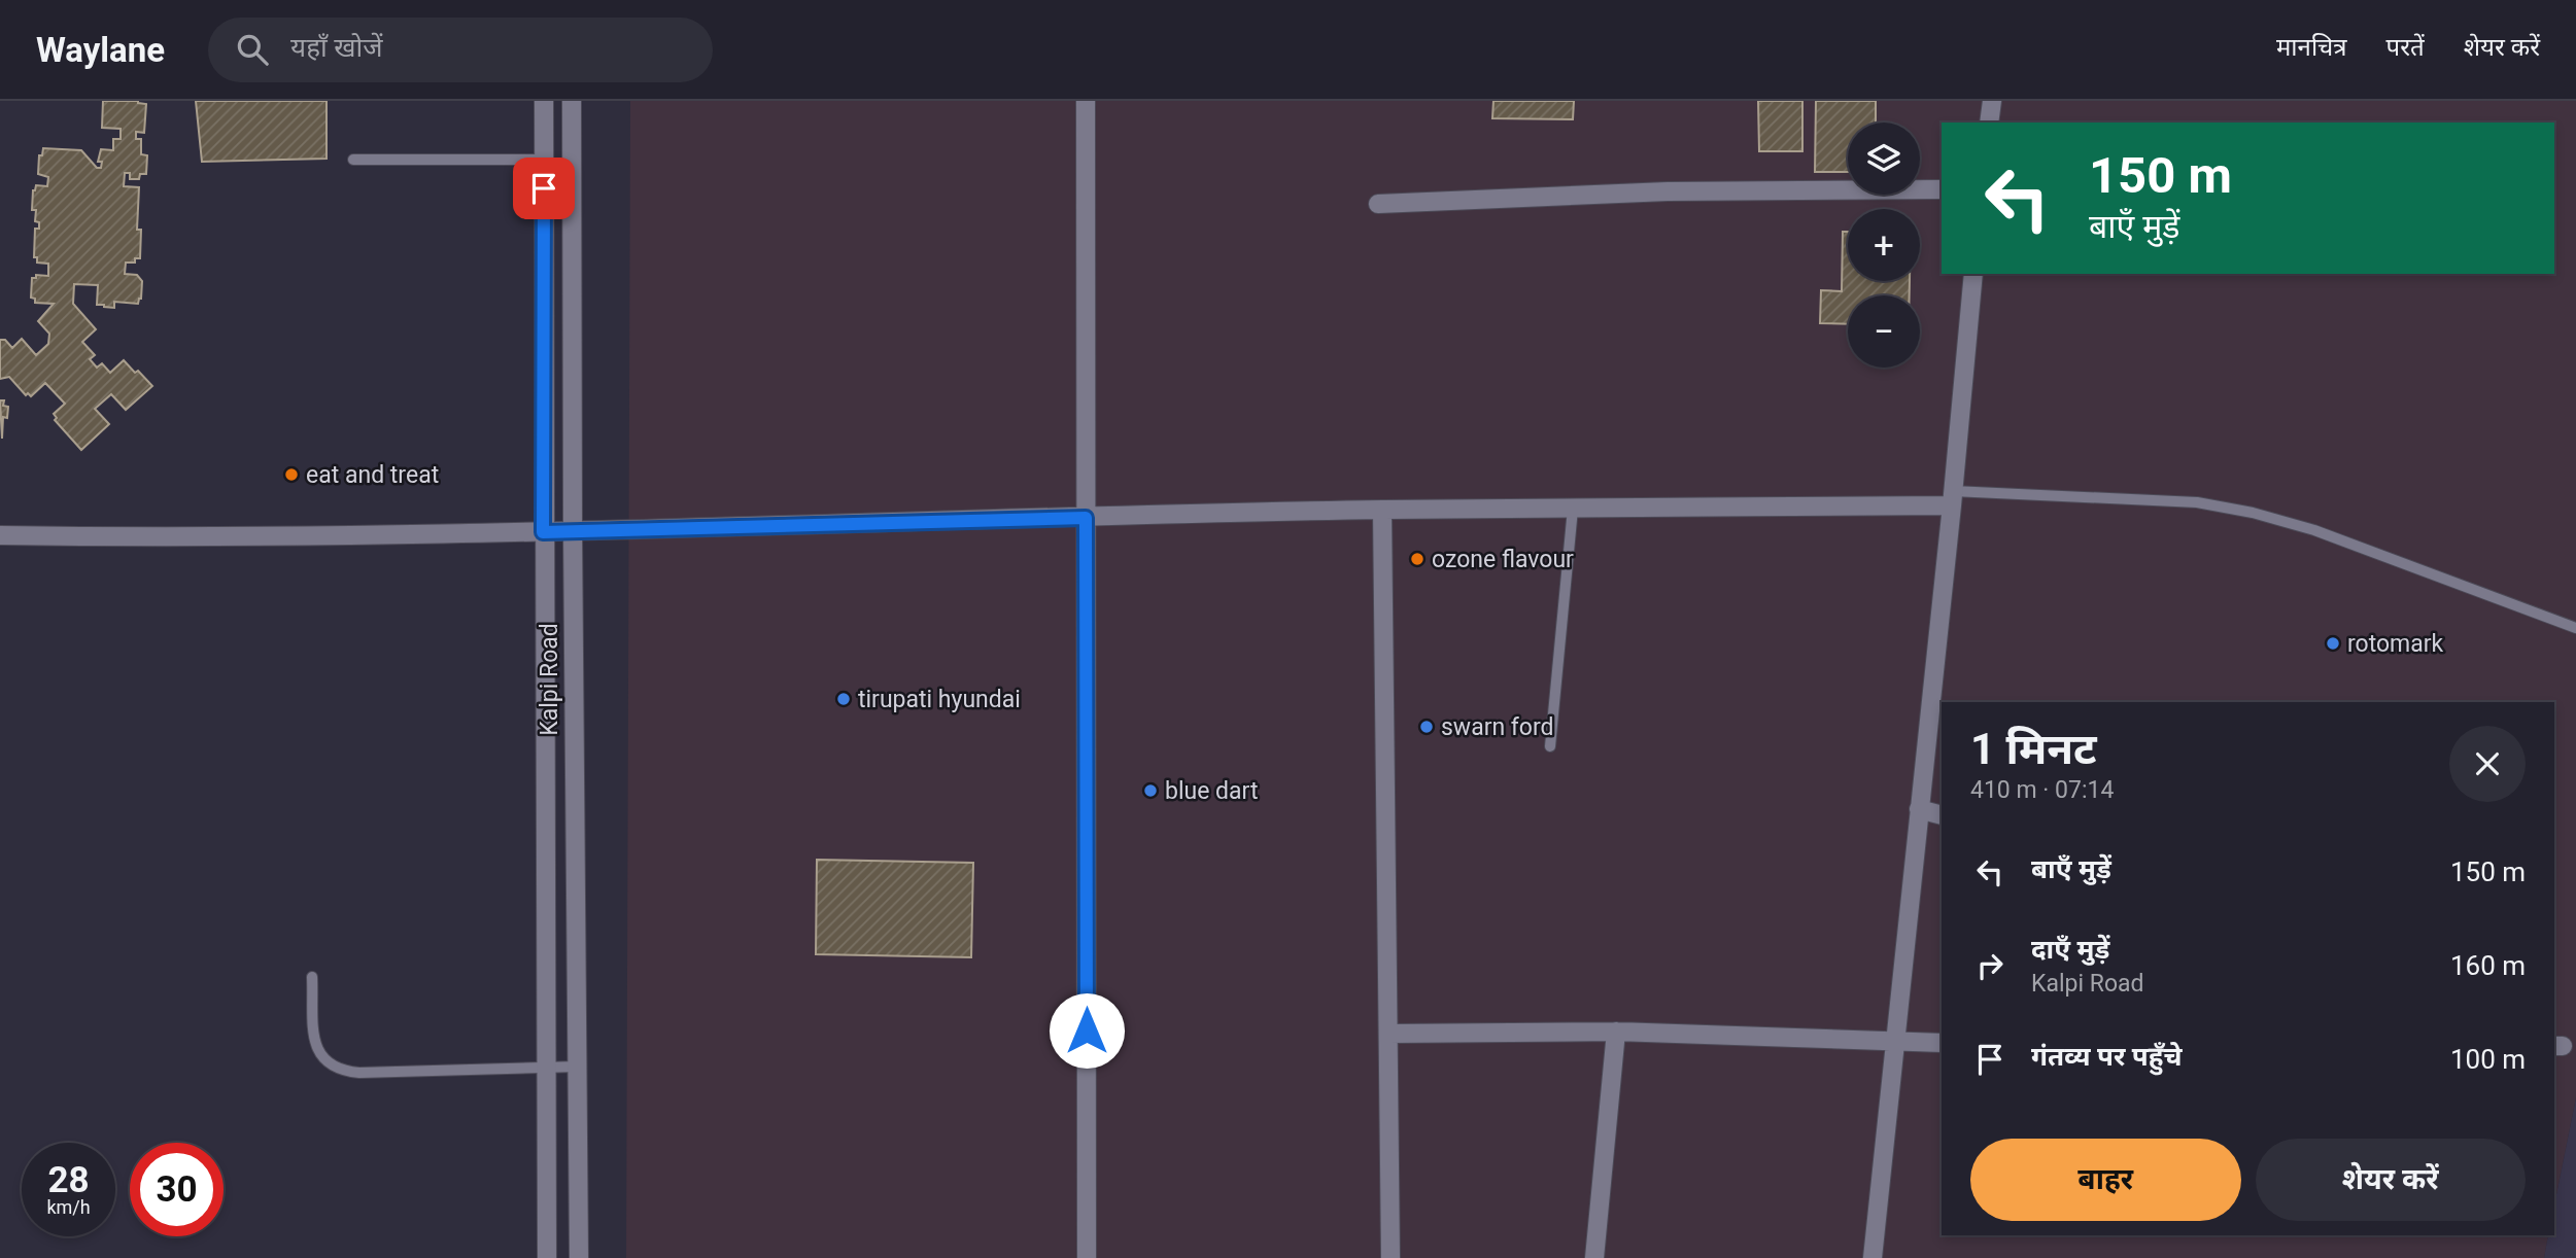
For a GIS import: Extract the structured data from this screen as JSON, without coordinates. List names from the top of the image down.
{
  "streets": {
    "street": ["Kalpi Road"]
  },
  "places": [
    "eat and treat",
    "ozone flavour",
    "rotomark",
    "tirupati hyundai",
    "swarn ford",
    "blue dart"
  ],
  "page": {
    "header": "Waylane",
    "search": "यहाँ खोजें",
    "nav": ["मानचित्र", "परतें", "शेयर करें"],
    "map_buttons": ["+", "−"],
    "turn": ["150 m", "बाएँ मुड़ें"],
    "heading": ["1 मिनट", "410 m · 07:14"],
    "list": [
      {
        "name": "बाएँ मुड़ें",
        "value": "150 m"
      },
      {
        "name": "दाएँ मुड़ें",
        "note": "Kalpi Road",
        "value": "160 m"
      },
      {
        "name": "गंतव्य पर पहुँचे",
        "value": "100 m"
      }
    ],
    "buttons": ["बाहर", "शेयर करें"],
    "speed": "28 km/h",
    "limit": "30"
  }
}
